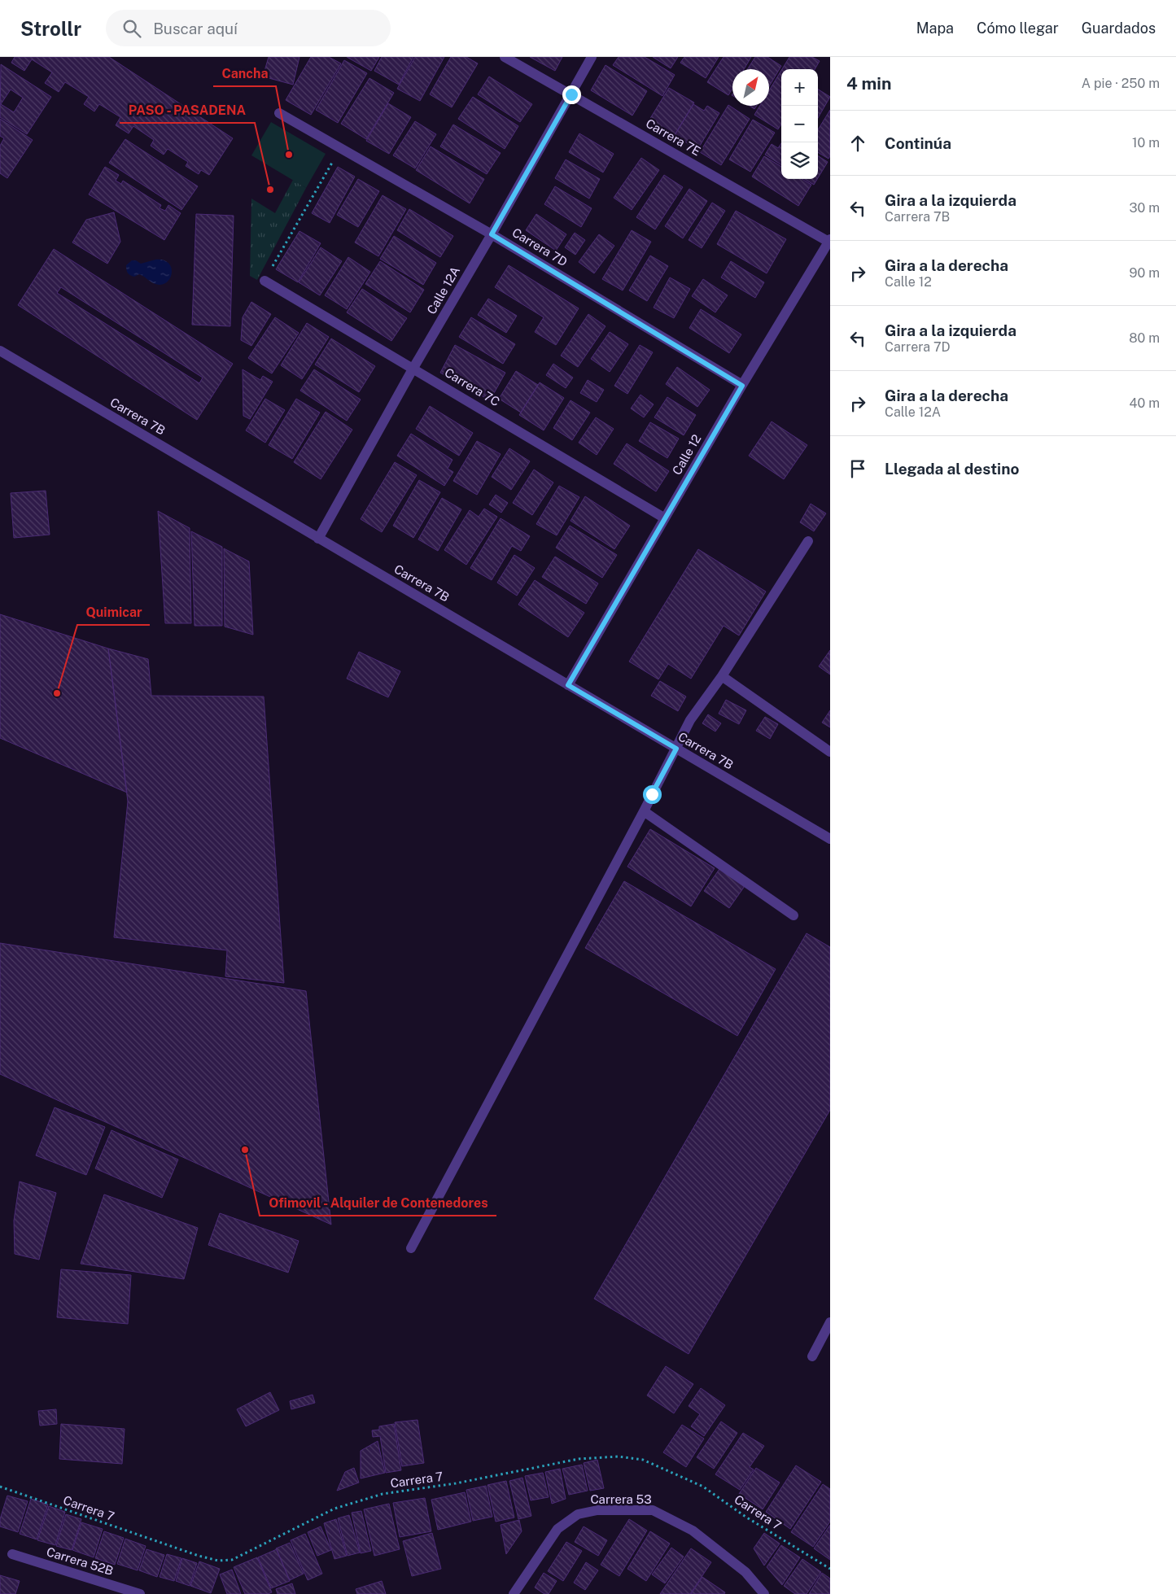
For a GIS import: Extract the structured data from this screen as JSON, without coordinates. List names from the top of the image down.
{
  "streets": {
    "street": [
      "Carrera 7E",
      "Carrera 7D",
      "Calle 12A",
      "Carrera 7C",
      "Carrera 7B",
      "Calle 12",
      "Carrera 53",
      "Carrera 52B"
    ],
    "path": ["Carrera 7"]
  },
  "crossings": [
    ["Carrera 7E", "Calle 12A"],
    ["Carrera 7E", "Calle 12"],
    ["Carrera 7D", "Calle 12A"],
    ["Carrera 7D", "Calle 12"],
    ["Calle 12A", "Carrera 7C"],
    ["Calle 12A", "Carrera 7B"],
    ["Carrera 7C", "Calle 12"],
    ["Carrera 7B", "Calle 12"]
  ],
  "places": [
    "Cancha",
    "PASO - PASADENA",
    "Quimicar",
    "Ofimovil - Alquiler de Contenedores"
  ],
  "north": "top right",
  "page": {
    "header": "Strollr",
    "search": "Buscar aquí",
    "nav": ["Mapa", "Cómo llegar", "Guardados"],
    "heading": ["4 min", "A pie · 250 m"],
    "map_buttons": ["+", "−"],
    "list": [
      ["Continúa", "10 m"],
      ["Gira a la izquierda", "Carrera 7B", "30 m"],
      ["Gira a la derecha", "Calle 12", "90 m"],
      ["Gira a la izquierda", "Carrera 7D", "80 m"],
      ["Gira a la derecha", "Calle 12A", "40 m"],
      "Llegada al destino"
    ]
  }
}
